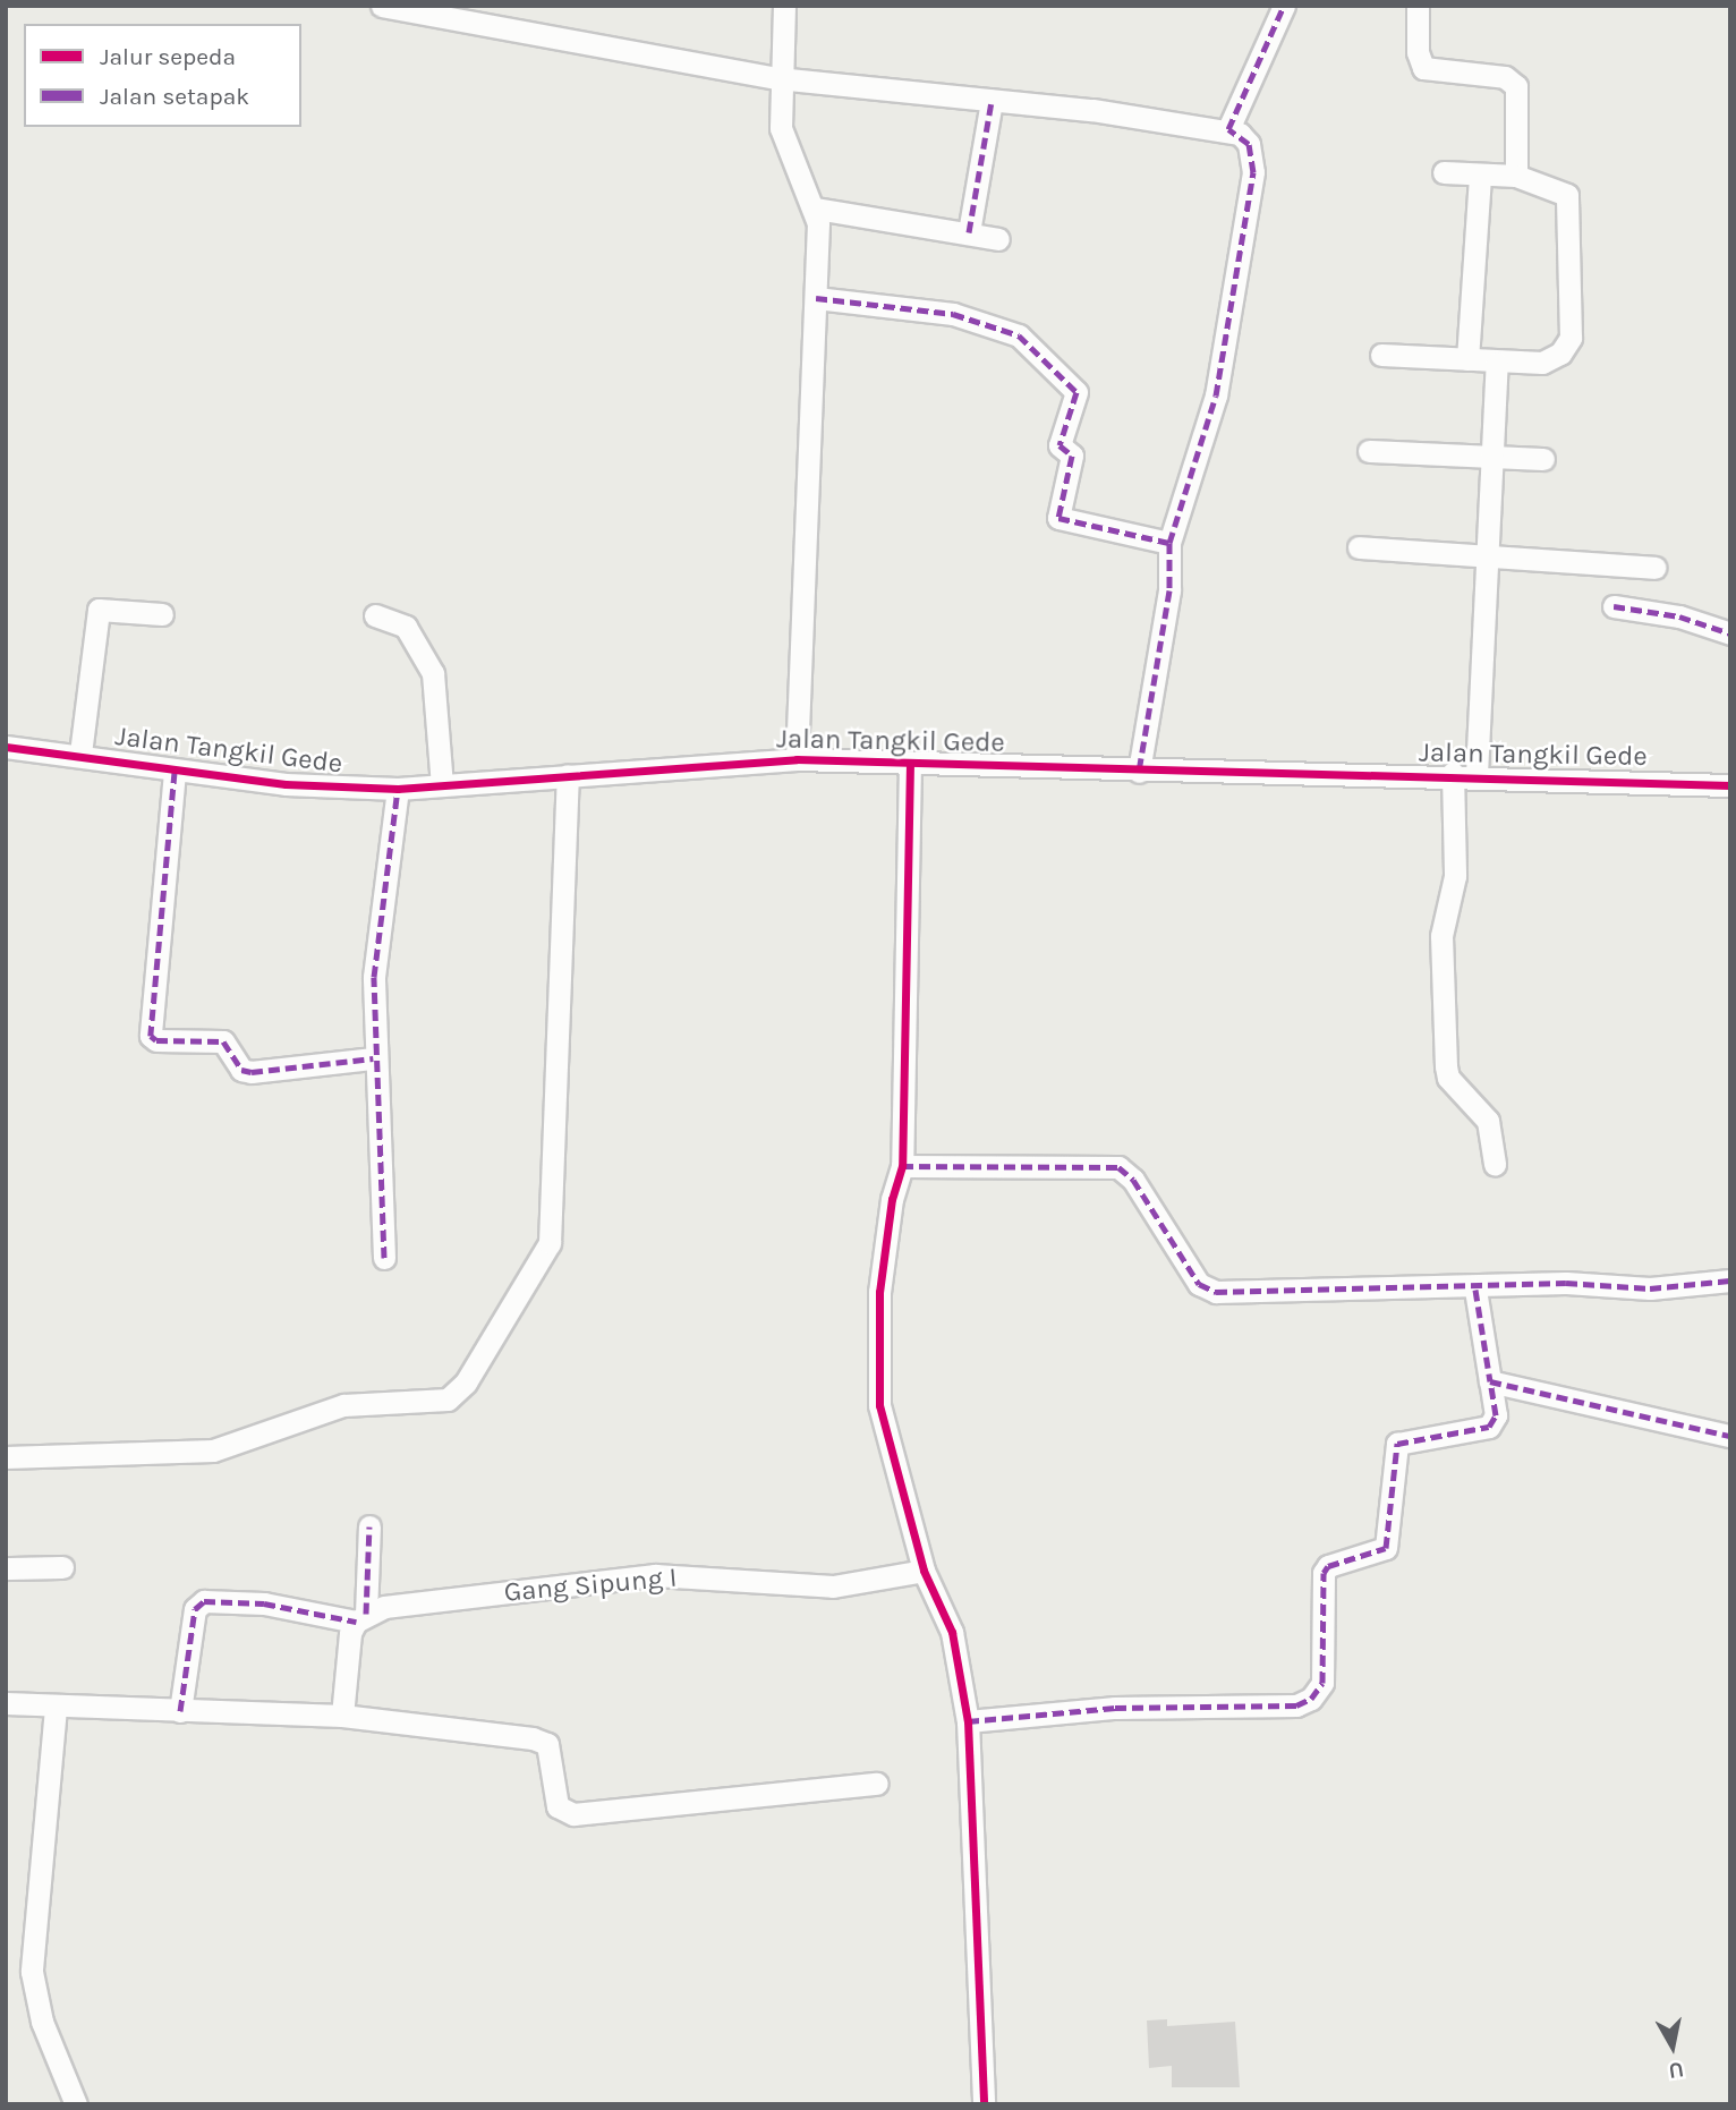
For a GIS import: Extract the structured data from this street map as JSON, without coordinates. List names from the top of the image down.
{
  "streets": {
    "street": ["Jalan Tangkil Gede", "Gang Sipung I"]
  },
  "legend": ["Jalur sepeda", "Jalan setapak"],
  "north": "bottom"
}
